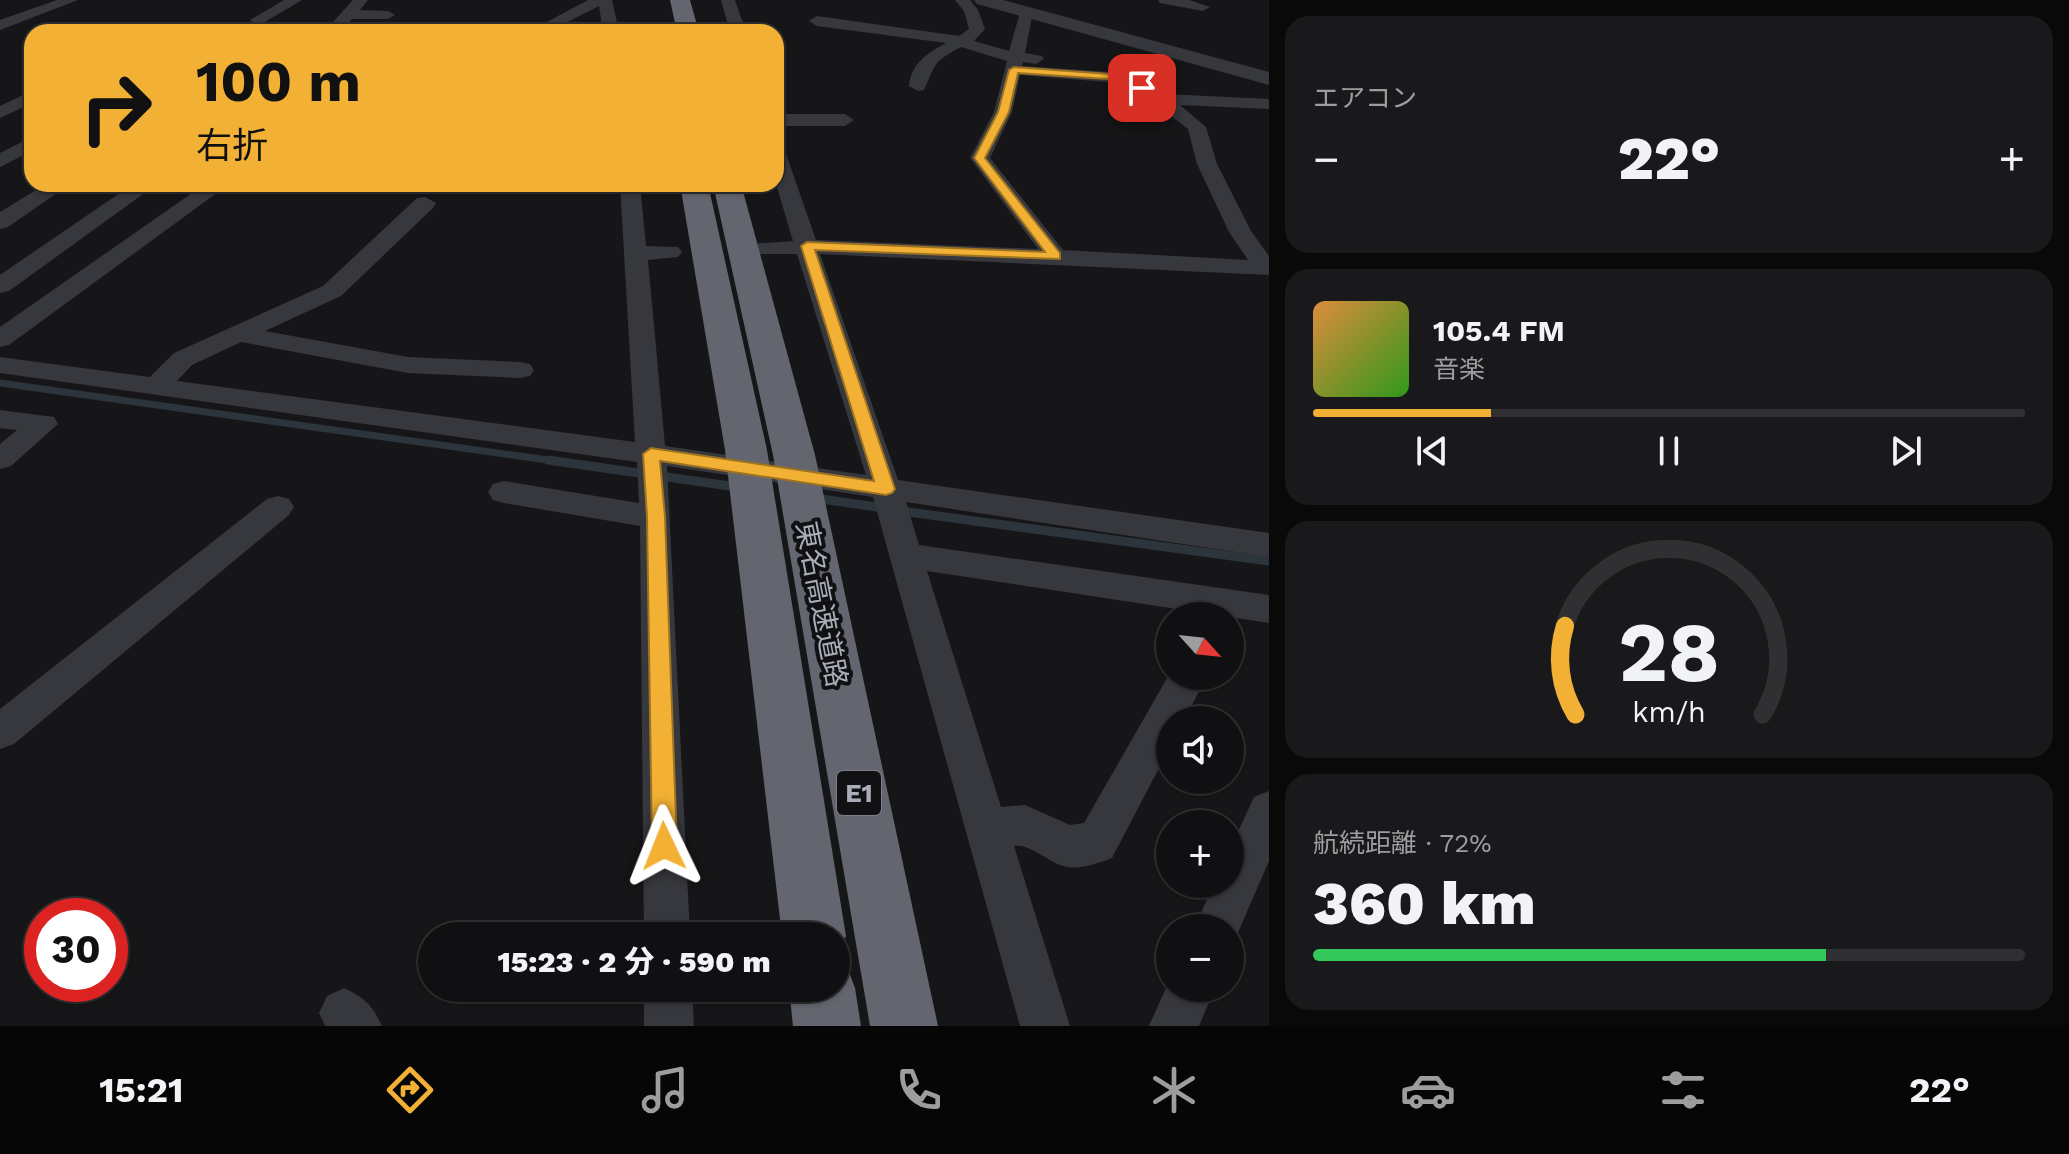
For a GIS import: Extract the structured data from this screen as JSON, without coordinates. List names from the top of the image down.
{
  "streets": {
    "highway": ["東名高速道路", "E1"]
  },
  "north": "bottom right",
  "page": {
    "tile": [
      "エアコン",
      ["航続距離 · 72%", "360 km"]
    ],
    "turn": ["100 m", "右折"],
    "heat": ["−", "22°", "+"],
    "song": ["105.4 FM", "音楽"],
    "map_buttons": ["+", "−"],
    "limit": "30",
    "trip": "15:23 · 2 分 · 590 m",
    "tabs": ["15:21", "22°"],
    "gauge": ["28", "km/h"]
  }
}
